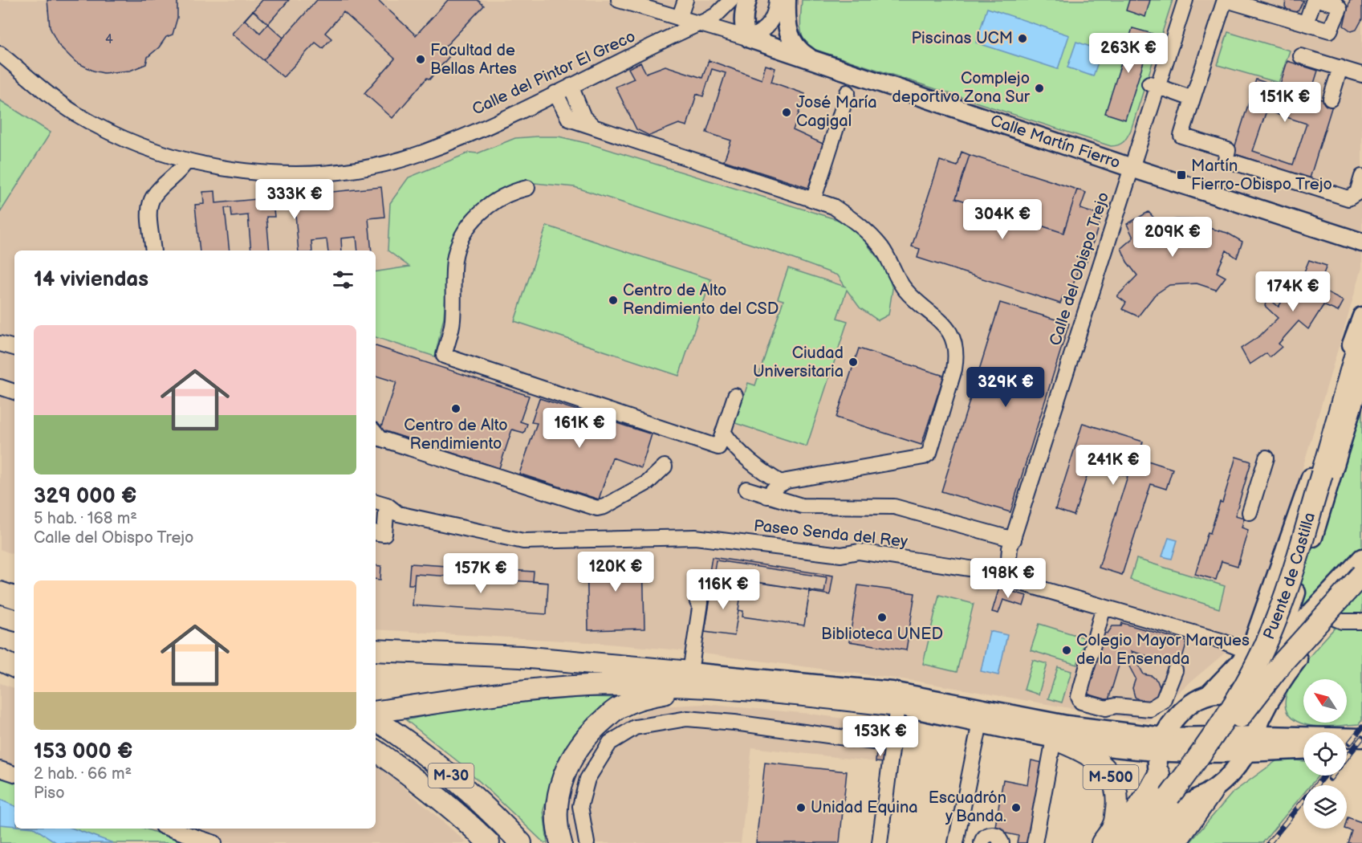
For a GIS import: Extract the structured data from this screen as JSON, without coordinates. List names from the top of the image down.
{
  "streets": {
    "highway": ["Puente de Castilla", "M-30", "M-500"],
    "main road": ["Calle Martín Fierro"],
    "street": ["Calle del Pintor El Greco", "Calle del Obispo Trejo", "Paseo Senda del Rey"]
  },
  "crossings": [
    ["Calle Martín Fierro", "Calle del Obispo Trejo"],
    ["Calle del Obispo Trejo", "Paseo Senda del Rey"]
  ],
  "places": {
    "other": [
      "Piscinas UCM",
      "Facultad de Bellas Artes",
      "Complejo deportivo Zona Sur",
      "José María Cagigal",
      "Centro de Alto Rendimiento del CSD",
      "Ciudad Universitaria",
      "Centro de Alto Rendimiento",
      "Biblioteca UNED",
      "Colegio Mayor Marques de la Ensenada",
      "Unidad Equina",
      "Escuadrón y Banda."
    ],
    "transit": ["Martín Fierro-Obispo Trejo"]
  },
  "house_numbers": ["4"],
  "north": "top left",
  "page": {
    "price": [
      "263K €",
      "151K €",
      "333K €",
      "304K €",
      "209K €",
      "174K €",
      "329K €",
      "161K €",
      "241K €",
      "120K €",
      "157K €",
      "198K €",
      "116K €",
      "153K €"
    ],
    "heading": "14 viviendas",
    "list": [
      {
        "name": "329 000 €",
        "note": "5 hab. · 168 m² · Calle del Obispo Trejo"
      },
      {
        "name": "153 000 €",
        "note": "2 hab. · 66 m² · Piso"
      }
    ]
  }
}
